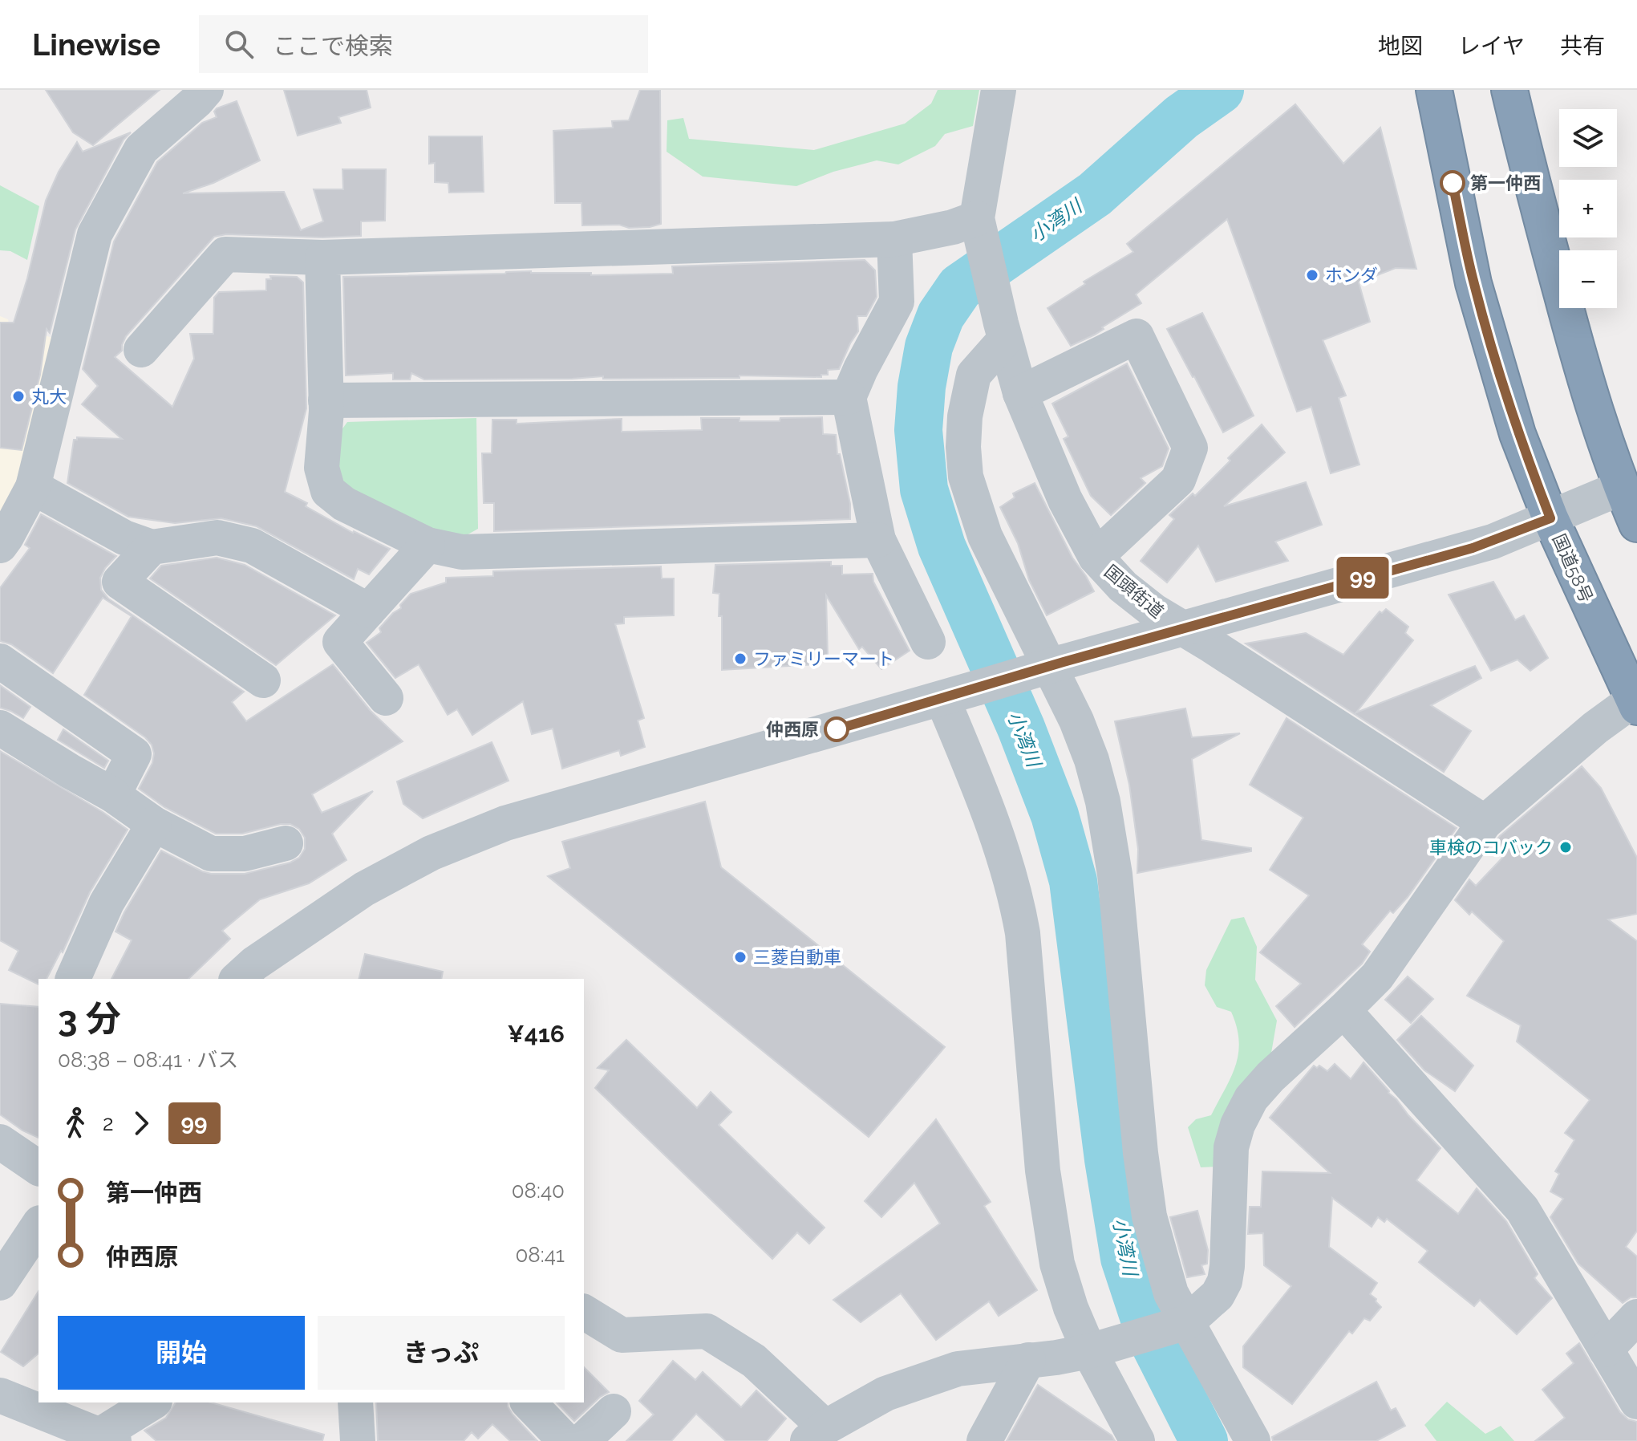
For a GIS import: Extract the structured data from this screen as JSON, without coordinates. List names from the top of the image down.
{
  "streets": {
    "highway": ["国道58号"],
    "street": ["国頭街道"]
  },
  "water": ["小湾川"],
  "places": [
    "第一仲西",
    "ホンダ",
    "丸大",
    "ファミリーマート",
    "仲西原",
    "車検のコバック",
    "三菱自動車"
  ],
  "lines": ["bus line 99"],
  "page": {
    "header": "Linewise",
    "search": "ここで検索",
    "nav": ["地図", "レイヤ", "共有"],
    "on_map": "99",
    "map_buttons": ["+", "−"],
    "heading": ["3 分", "08:38 – 08:41 · バス", "¥416"],
    "legs": ["2", "99"],
    "list": [
      {
        "name": "第一仲西",
        "value": "08:40"
      },
      {
        "name": "仲西原",
        "value": "08:41"
      }
    ],
    "buttons": ["開始", "きっぷ"]
  }
}
